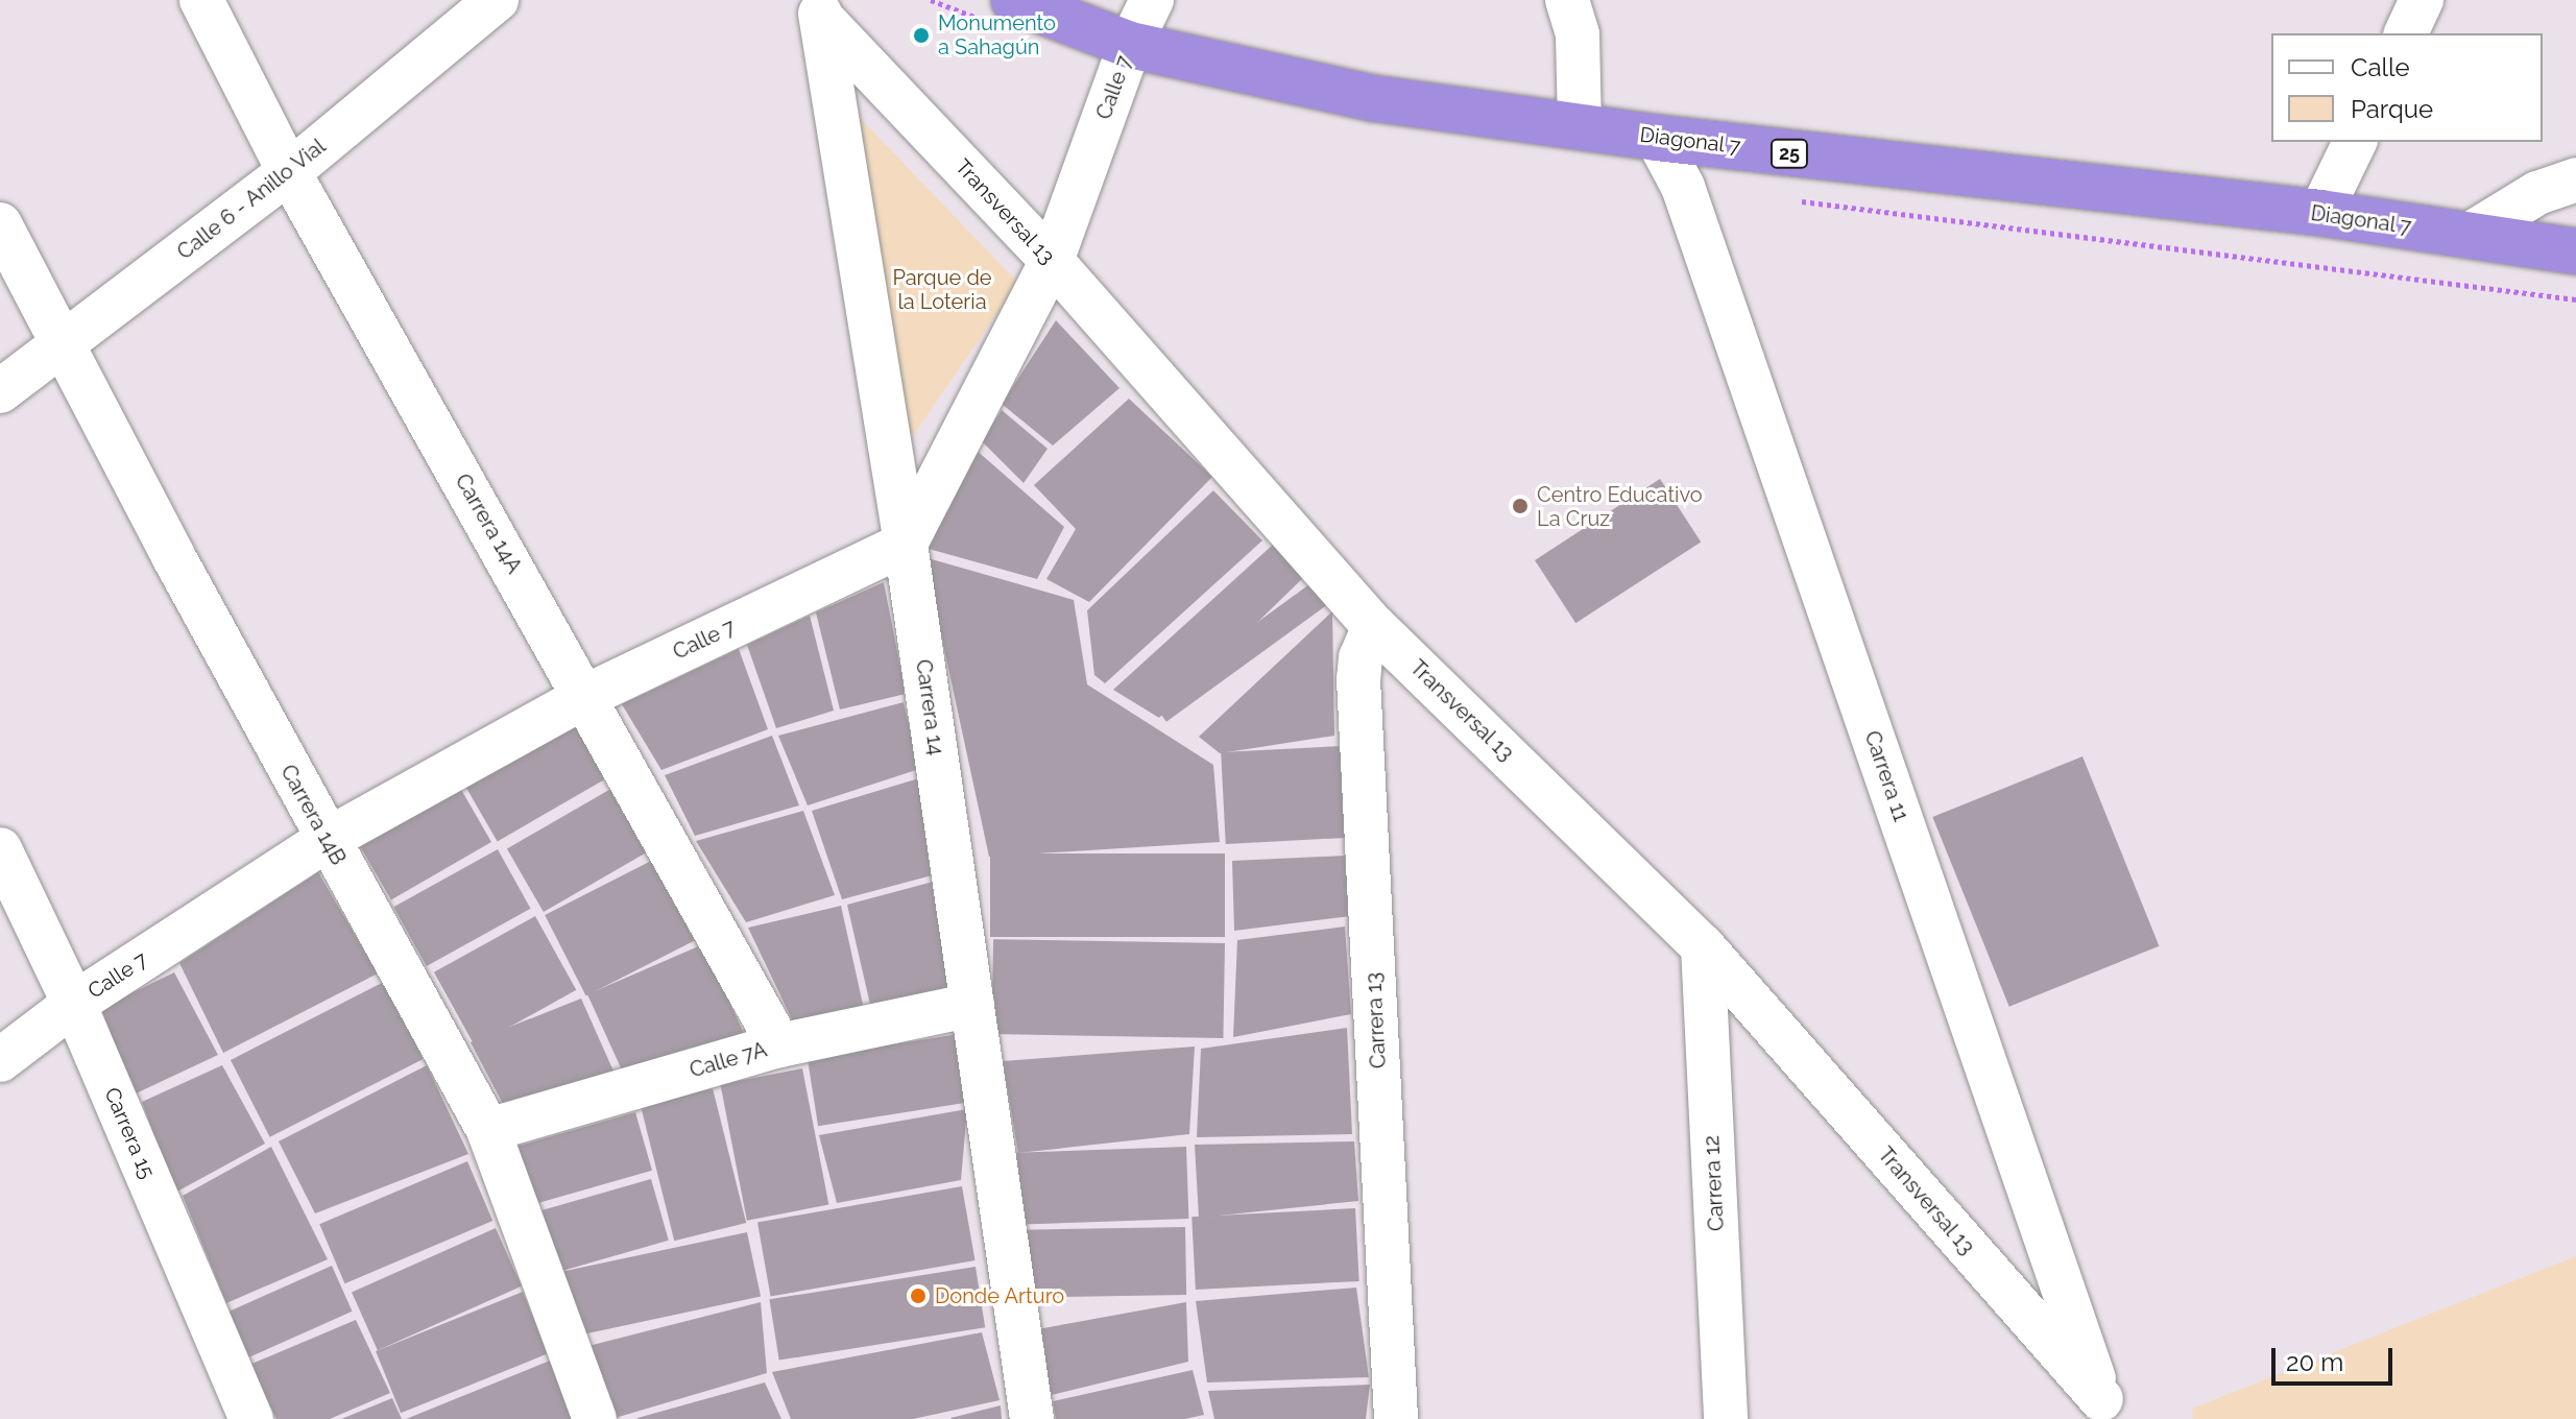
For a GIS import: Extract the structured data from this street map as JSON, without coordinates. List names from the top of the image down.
{
  "streets": {
    "highway": ["Diagonal 7", "25"],
    "street": [
      "Calle 7",
      "Calle 6 - Anillo Vial",
      "Transversal 13",
      "Carrera 14A",
      "Carrera 14",
      "Carrera 11",
      "Carrera 14B",
      "Carrera 13",
      "Calle 7A",
      "Carrera 15",
      "Carrera 12"
    ]
  },
  "crossings": [
    ["Calle 7", "Diagonal 7"],
    ["Calle 7", "Transversal 13"],
    ["Calle 7", "Carrera 14A"],
    ["Calle 7", "Carrera 14"],
    ["Calle 7", "Carrera 14B"],
    ["Calle 7", "Carrera 15"],
    ["Diagonal 7", "Carrera 11"],
    ["Calle 6 - Anillo Vial", "Carrera 14A"],
    ["Calle 6 - Anillo Vial", "Carrera 14B"],
    ["Transversal 13", "Carrera 14"],
    ["Transversal 13", "Carrera 11"],
    ["Transversal 13", "Carrera 13"],
    ["Transversal 13", "Carrera 12"],
    ["Carrera 14A", "Calle 7A"],
    ["Carrera 14", "Calle 7A"],
    ["Carrera 14B", "Calle 7A"]
  ],
  "parks": ["Parque de la Loteria"],
  "places": ["Monumento a Sahagún", "Centro Educativo La Cruz", "Donde Arturo"],
  "legend": ["Calle", "Parque"],
  "scale_bar": "20 m"
}
